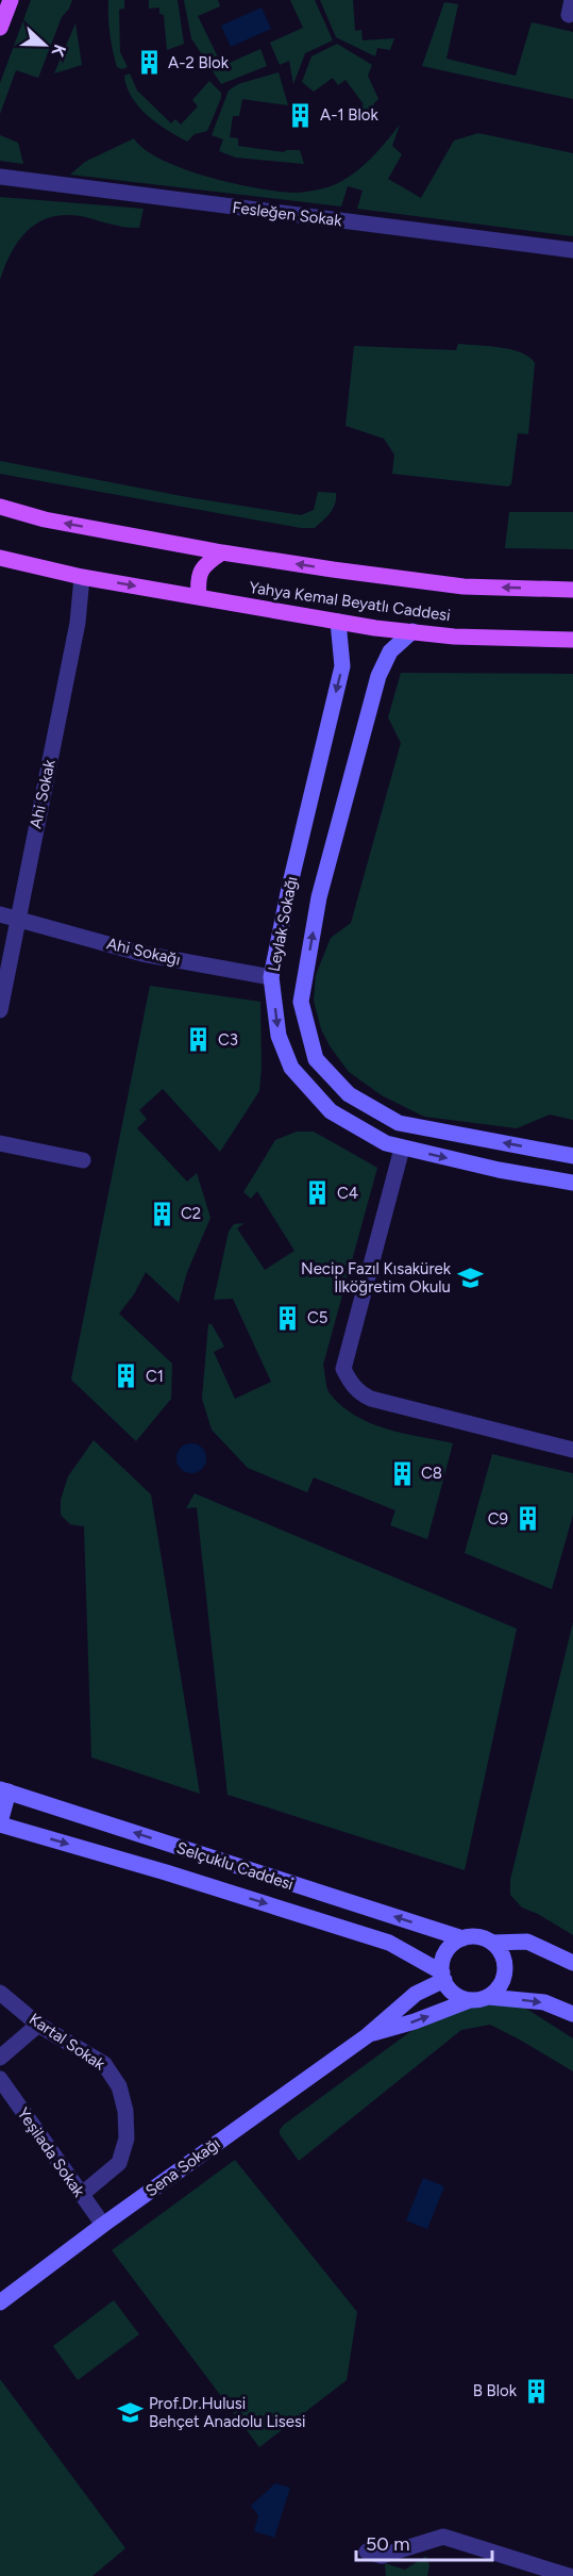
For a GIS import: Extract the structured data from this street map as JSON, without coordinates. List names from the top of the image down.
{
  "streets": {
    "main road": ["Yahya Kemal Beyatlı Caddesi"],
    "street": [
      "Fesleğen Sokak",
      "Ahi Sokak",
      "Leylak Sokağı",
      "Ahi Sokağı",
      "Selçuklu Caddesi",
      "Kartal Sokak",
      "Yeşilada Sokak",
      "Sena Sokağı"
    ]
  },
  "crossings": [
    ["Yahya Kemal Beyatlı Caddesi", "Ahi Sokak"],
    ["Yahya Kemal Beyatlı Caddesi", "Leylak Sokağı"],
    ["Ahi Sokak", "Ahi Sokağı"],
    ["Leylak Sokağı", "Ahi Sokağı"],
    ["Kartal Sokak", "Yeşilada Sokak"],
    ["Yeşilada Sokak", "Sena Sokağı"]
  ],
  "places": {
    "building": [
      "A-2 Blok",
      "A-1 Blok",
      "C3",
      "C4",
      "C2",
      "C5",
      "C1",
      "C8",
      "C9",
      "B Blok"
    ],
    "school or university": ["Necip Fazıl Kısakürek İlköğretim Okulu", "Prof.Dr.Hulusi Behçet Anadolu Lisesi"]
  },
  "scale_bar": "50 m",
  "north": "right"
}
